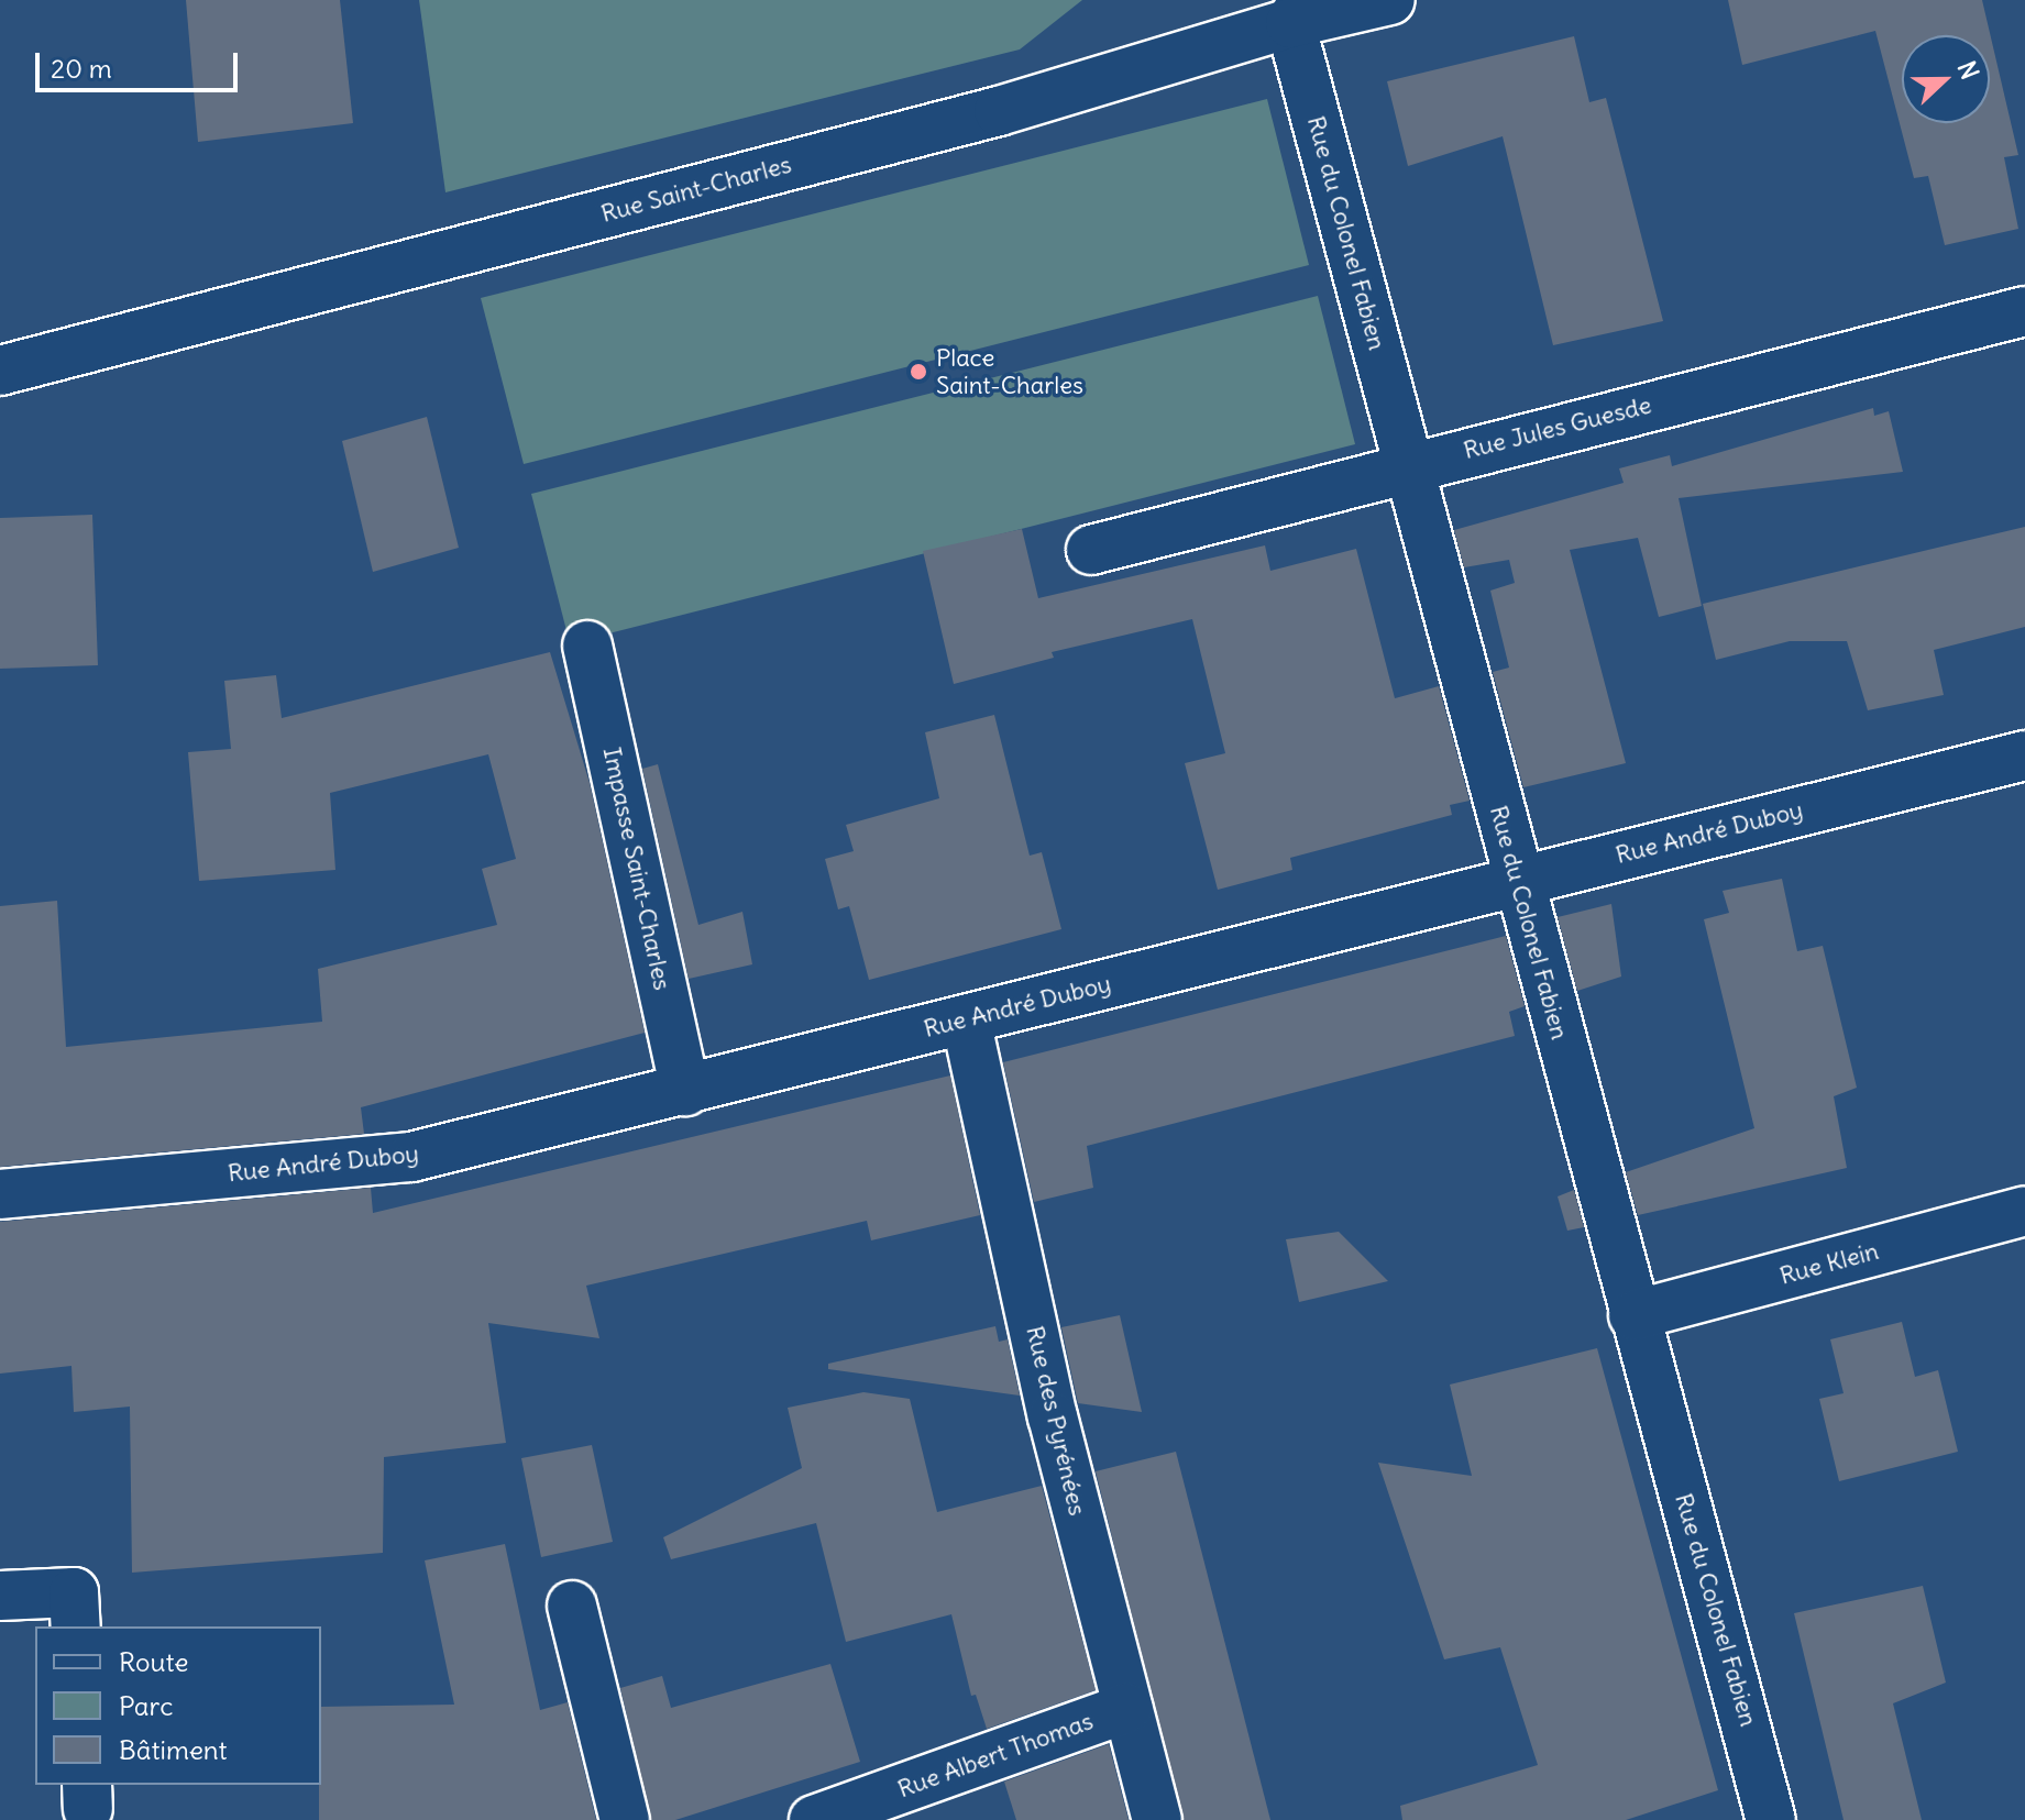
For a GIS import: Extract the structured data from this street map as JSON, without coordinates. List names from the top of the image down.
{
  "streets": {
    "street": [
      "Rue Saint-Charles",
      "Rue du Colonel Fabien",
      "Rue Jules Guesde",
      "Rue André Duboy",
      "Impasse Saint-Charles",
      "Rue Klein",
      "Rue des Pyrénées",
      "Rue Albert Thomas"
    ]
  },
  "crossings": [
    ["Rue Saint-Charles", "Rue du Colonel Fabien"],
    ["Rue du Colonel Fabien", "Rue Jules Guesde"],
    ["Rue du Colonel Fabien", "Rue André Duboy"],
    ["Rue du Colonel Fabien", "Rue Klein"],
    ["Rue André Duboy", "Impasse Saint-Charles"],
    ["Rue André Duboy", "Rue des Pyrénées"],
    ["Rue des Pyrénées", "Rue Albert Thomas"]
  ],
  "places": ["Place Saint-Charles"],
  "legend": ["Route", "Parc", "Bâtiment"],
  "scale_bar": "20 m",
  "north": "right"
}
